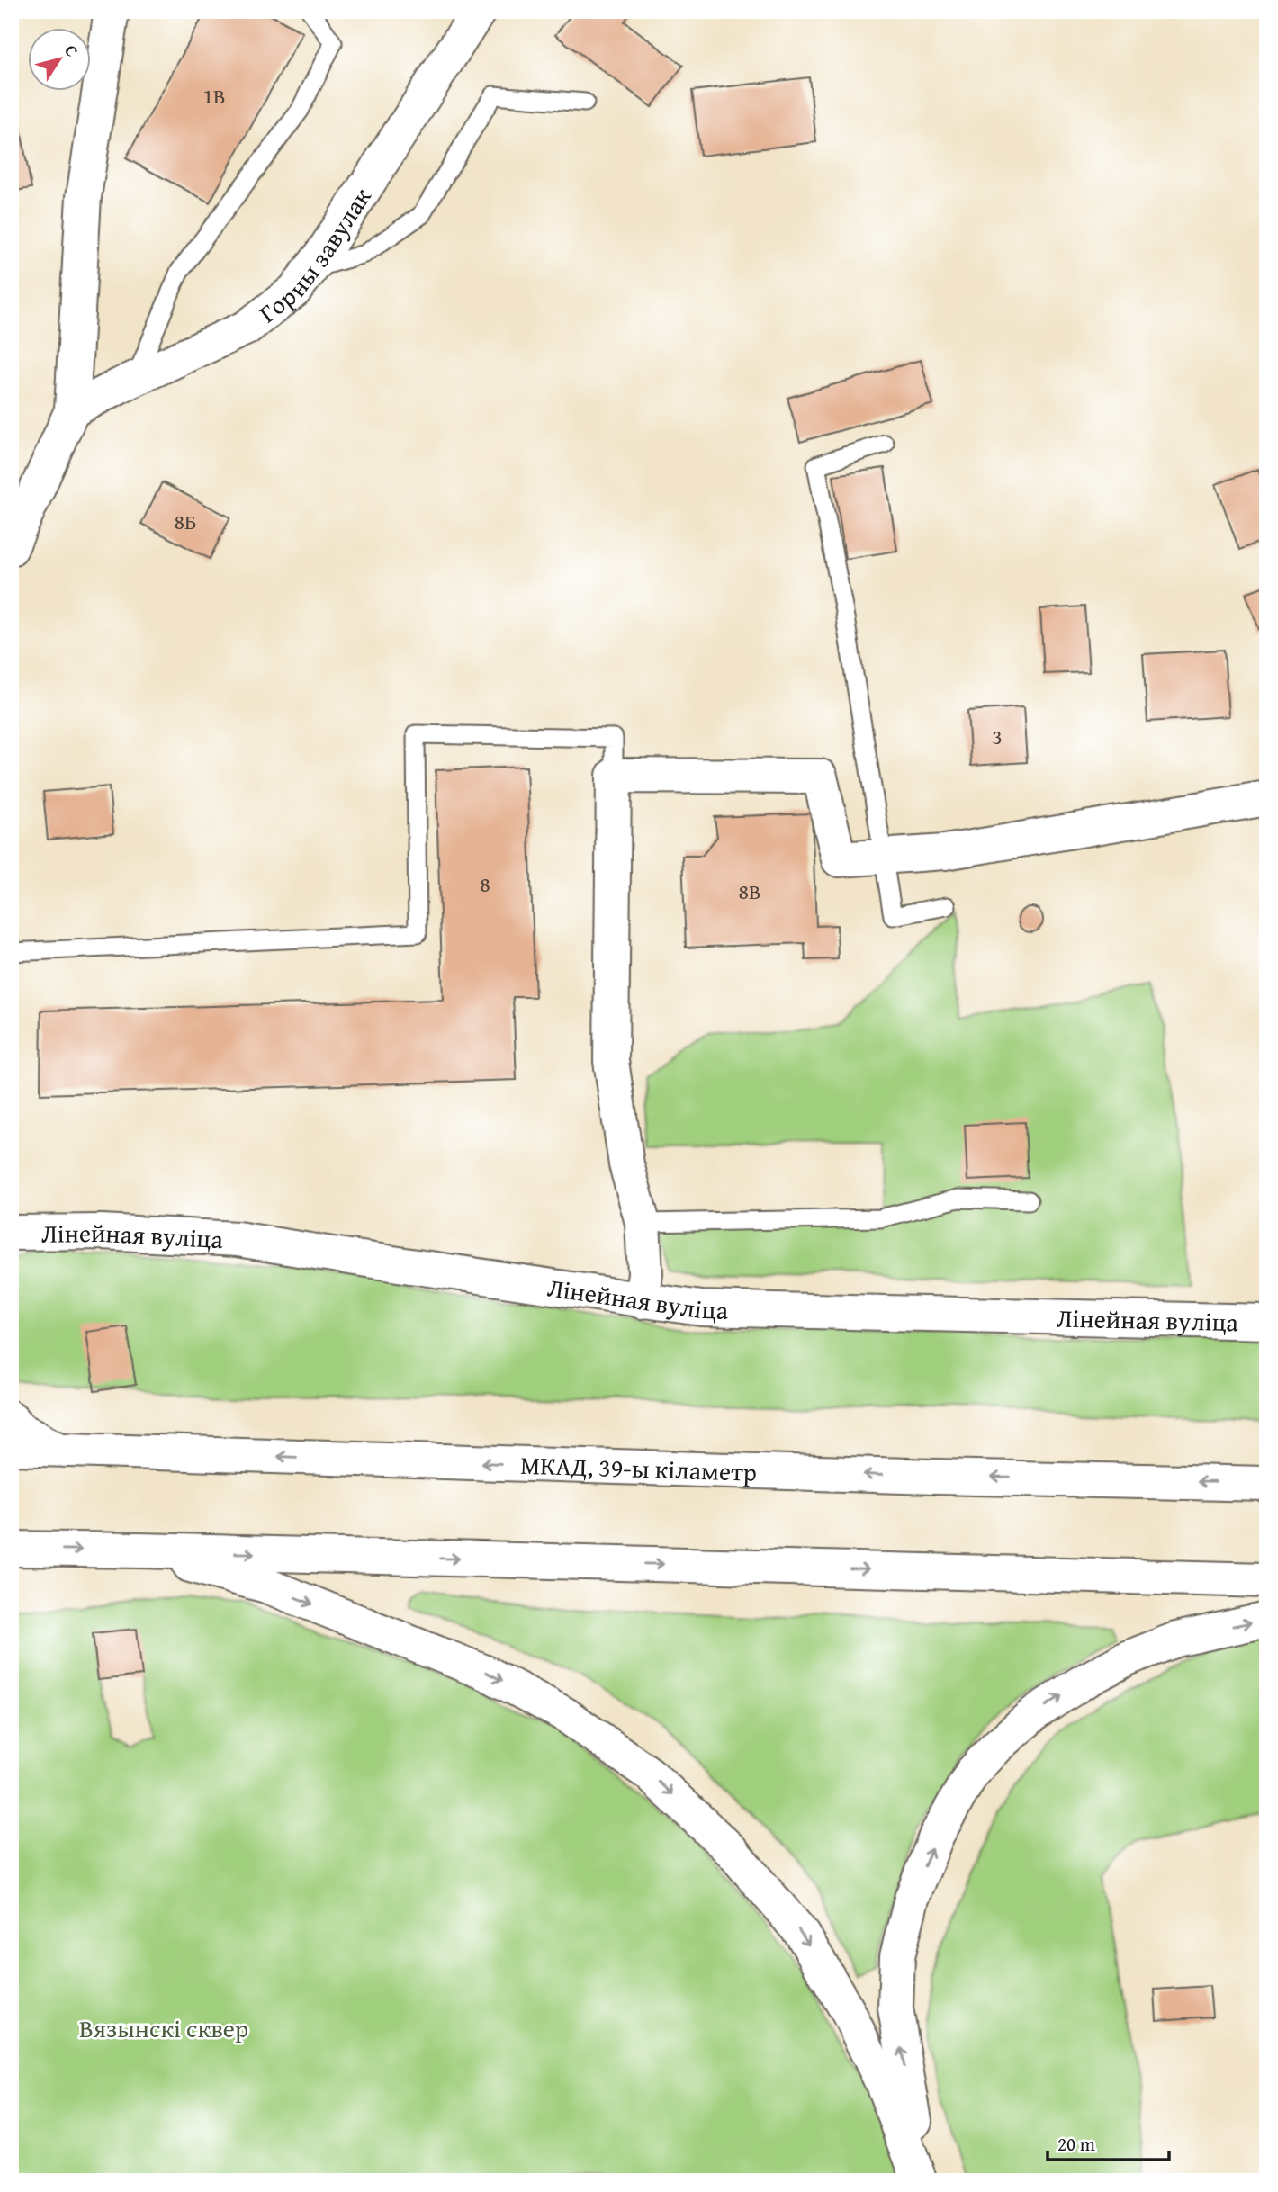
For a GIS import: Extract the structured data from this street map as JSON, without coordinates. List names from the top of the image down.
{
  "streets": {
    "main road": ["Горны завулак", "Лінейная вуліца", "МКАД, 39-ы кіламетр"]
  },
  "parks": ["Вязынскі сквер"],
  "house_numbers": [
    "1В",
    "8Б",
    "3",
    "8",
    "8В"
  ],
  "scale_bar": "20 m",
  "north": "top right"
}
